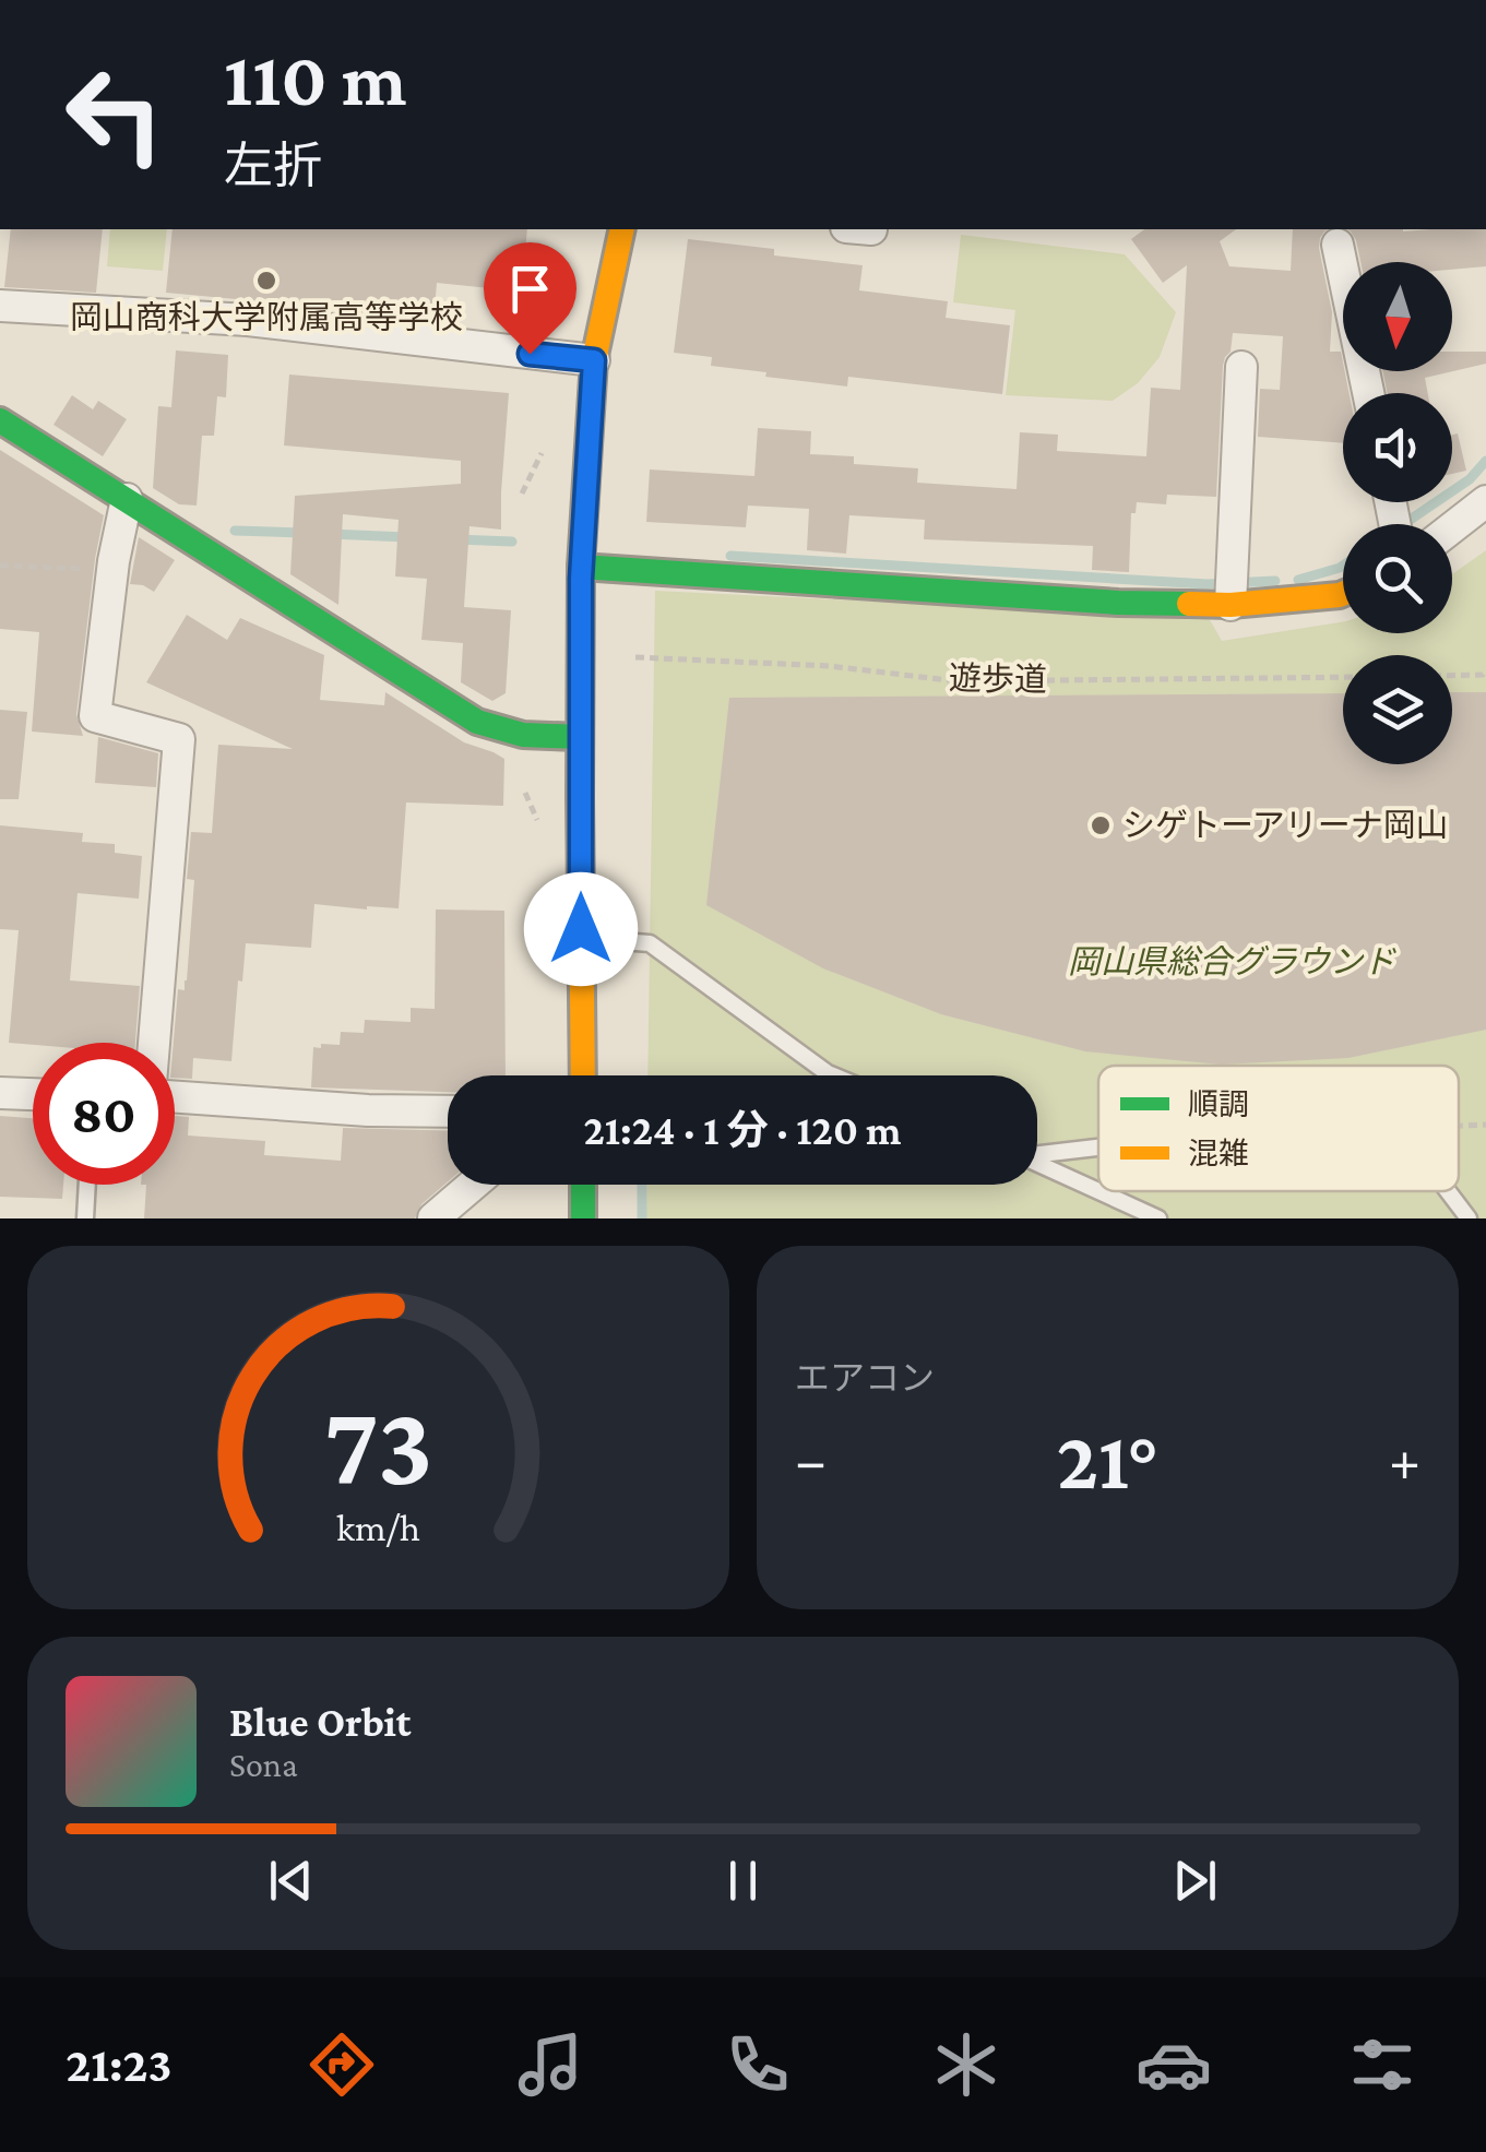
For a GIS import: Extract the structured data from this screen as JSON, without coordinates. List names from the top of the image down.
{
  "streets": {
    "path": ["遊歩道"]
  },
  "parks": ["岡山県総合グラウンド"],
  "places": ["岡山商科大学附属高等学校", "シゲトーアリーナ岡山"],
  "legend": ["順調", "混雑"],
  "north": "bottom",
  "page": {
    "turn": ["110 m", "左折"],
    "limit": "80",
    "trip": "21:24 · 1 分 · 120 m",
    "tile": "エアコン",
    "heat": ["−", "21°", "+"],
    "song": ["Blue Orbit", "Sona"],
    "tabs": "21:23",
    "gauge": ["73", "km/h"]
  }
}
